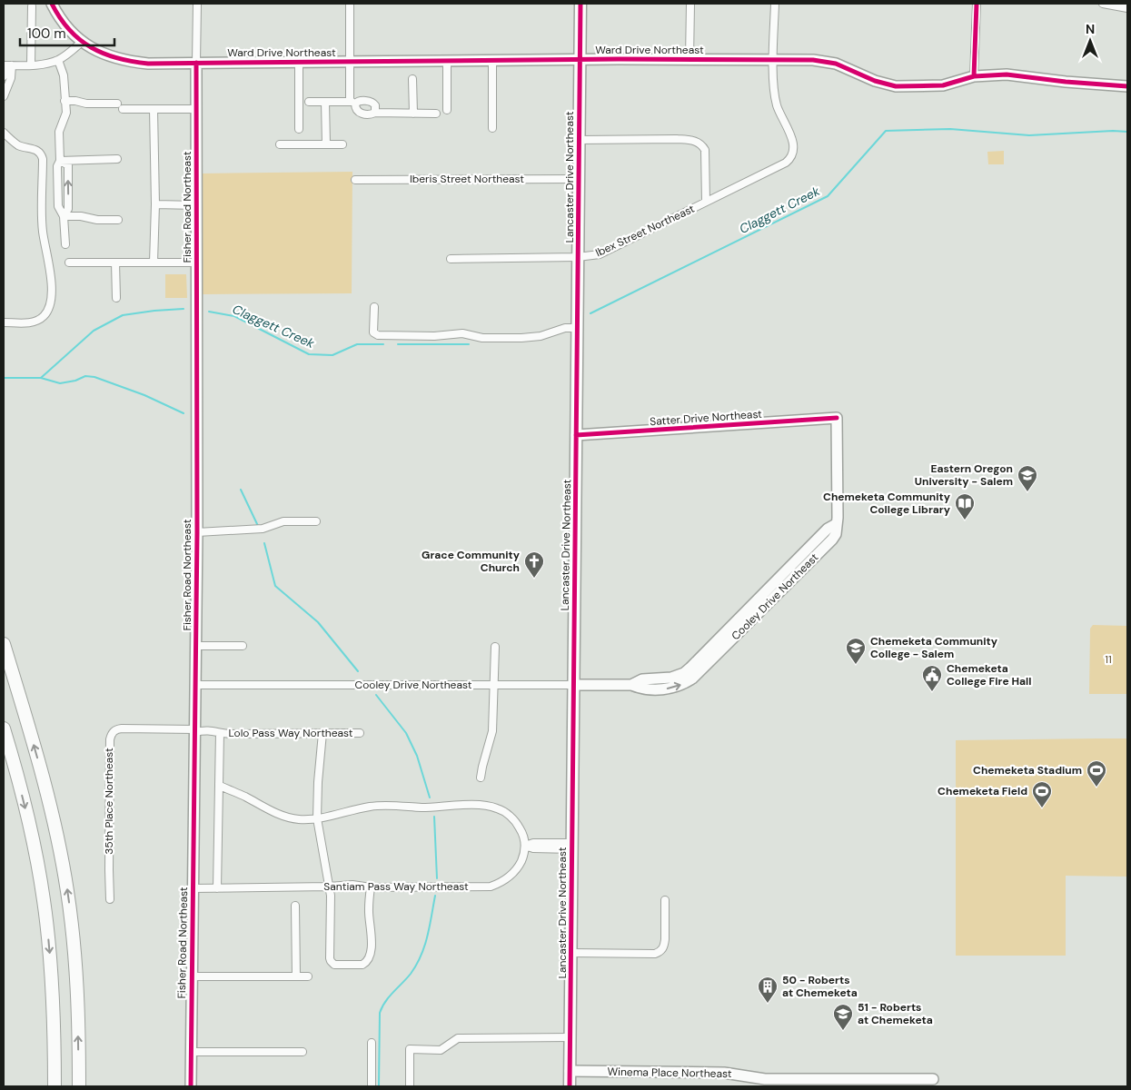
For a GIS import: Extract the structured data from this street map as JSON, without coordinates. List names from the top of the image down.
{
  "streets": {
    "main road": ["Lancaster Drive Northeast"],
    "street": [
      "Ward Drive Northeast",
      "Iberis Street Northeast",
      "Fisher Road Northeast",
      "Ibex Street Northeast",
      "Satter Drive Northeast",
      "Cooley Drive Northeast",
      "Lolo Pass Way Northeast",
      "35th Place Northeast",
      "Santiam Pass Way Northeast",
      "Winema Place Northeast"
    ]
  },
  "crossings": [
    ["Ward Drive Northeast", "Lancaster Drive Northeast"],
    ["Ward Drive Northeast", "Fisher Road Northeast"],
    ["Ward Drive Northeast", "Ibex Street Northeast"],
    ["Lancaster Drive Northeast", "Iberis Street Northeast"],
    ["Lancaster Drive Northeast", "Ibex Street Northeast"],
    ["Lancaster Drive Northeast", "Satter Drive Northeast"],
    ["Lancaster Drive Northeast", "Cooley Drive Northeast"],
    ["Lancaster Drive Northeast", "Winema Place Northeast"],
    ["Fisher Road Northeast", "Cooley Drive Northeast"],
    ["Fisher Road Northeast", "Lolo Pass Way Northeast"],
    ["Fisher Road Northeast", "35th Place Northeast"],
    ["Fisher Road Northeast", "Santiam Pass Way Northeast"],
    ["Satter Drive Northeast", "Cooley Drive Northeast"],
    ["Lolo Pass Way Northeast", "35th Place Northeast"]
  ],
  "water": ["Claggett Creek"],
  "parks": ["11"],
  "places": {
    "school or university": ["Eastern Oregon University - Salem", "Chemeketa Community College - Salem", "51 - Roberts at Chemeketa"],
    "library": ["Chemeketa Community College Library"],
    "church": ["Grace Community Church"],
    "public building": ["Chemeketa College Fire Hall"],
    "sports": ["Chemeketa Stadium", "Chemeketa Field"],
    "building": ["50 - Roberts at Chemeketa"]
  },
  "scale_bar": "100 m",
  "north": "top"
}
